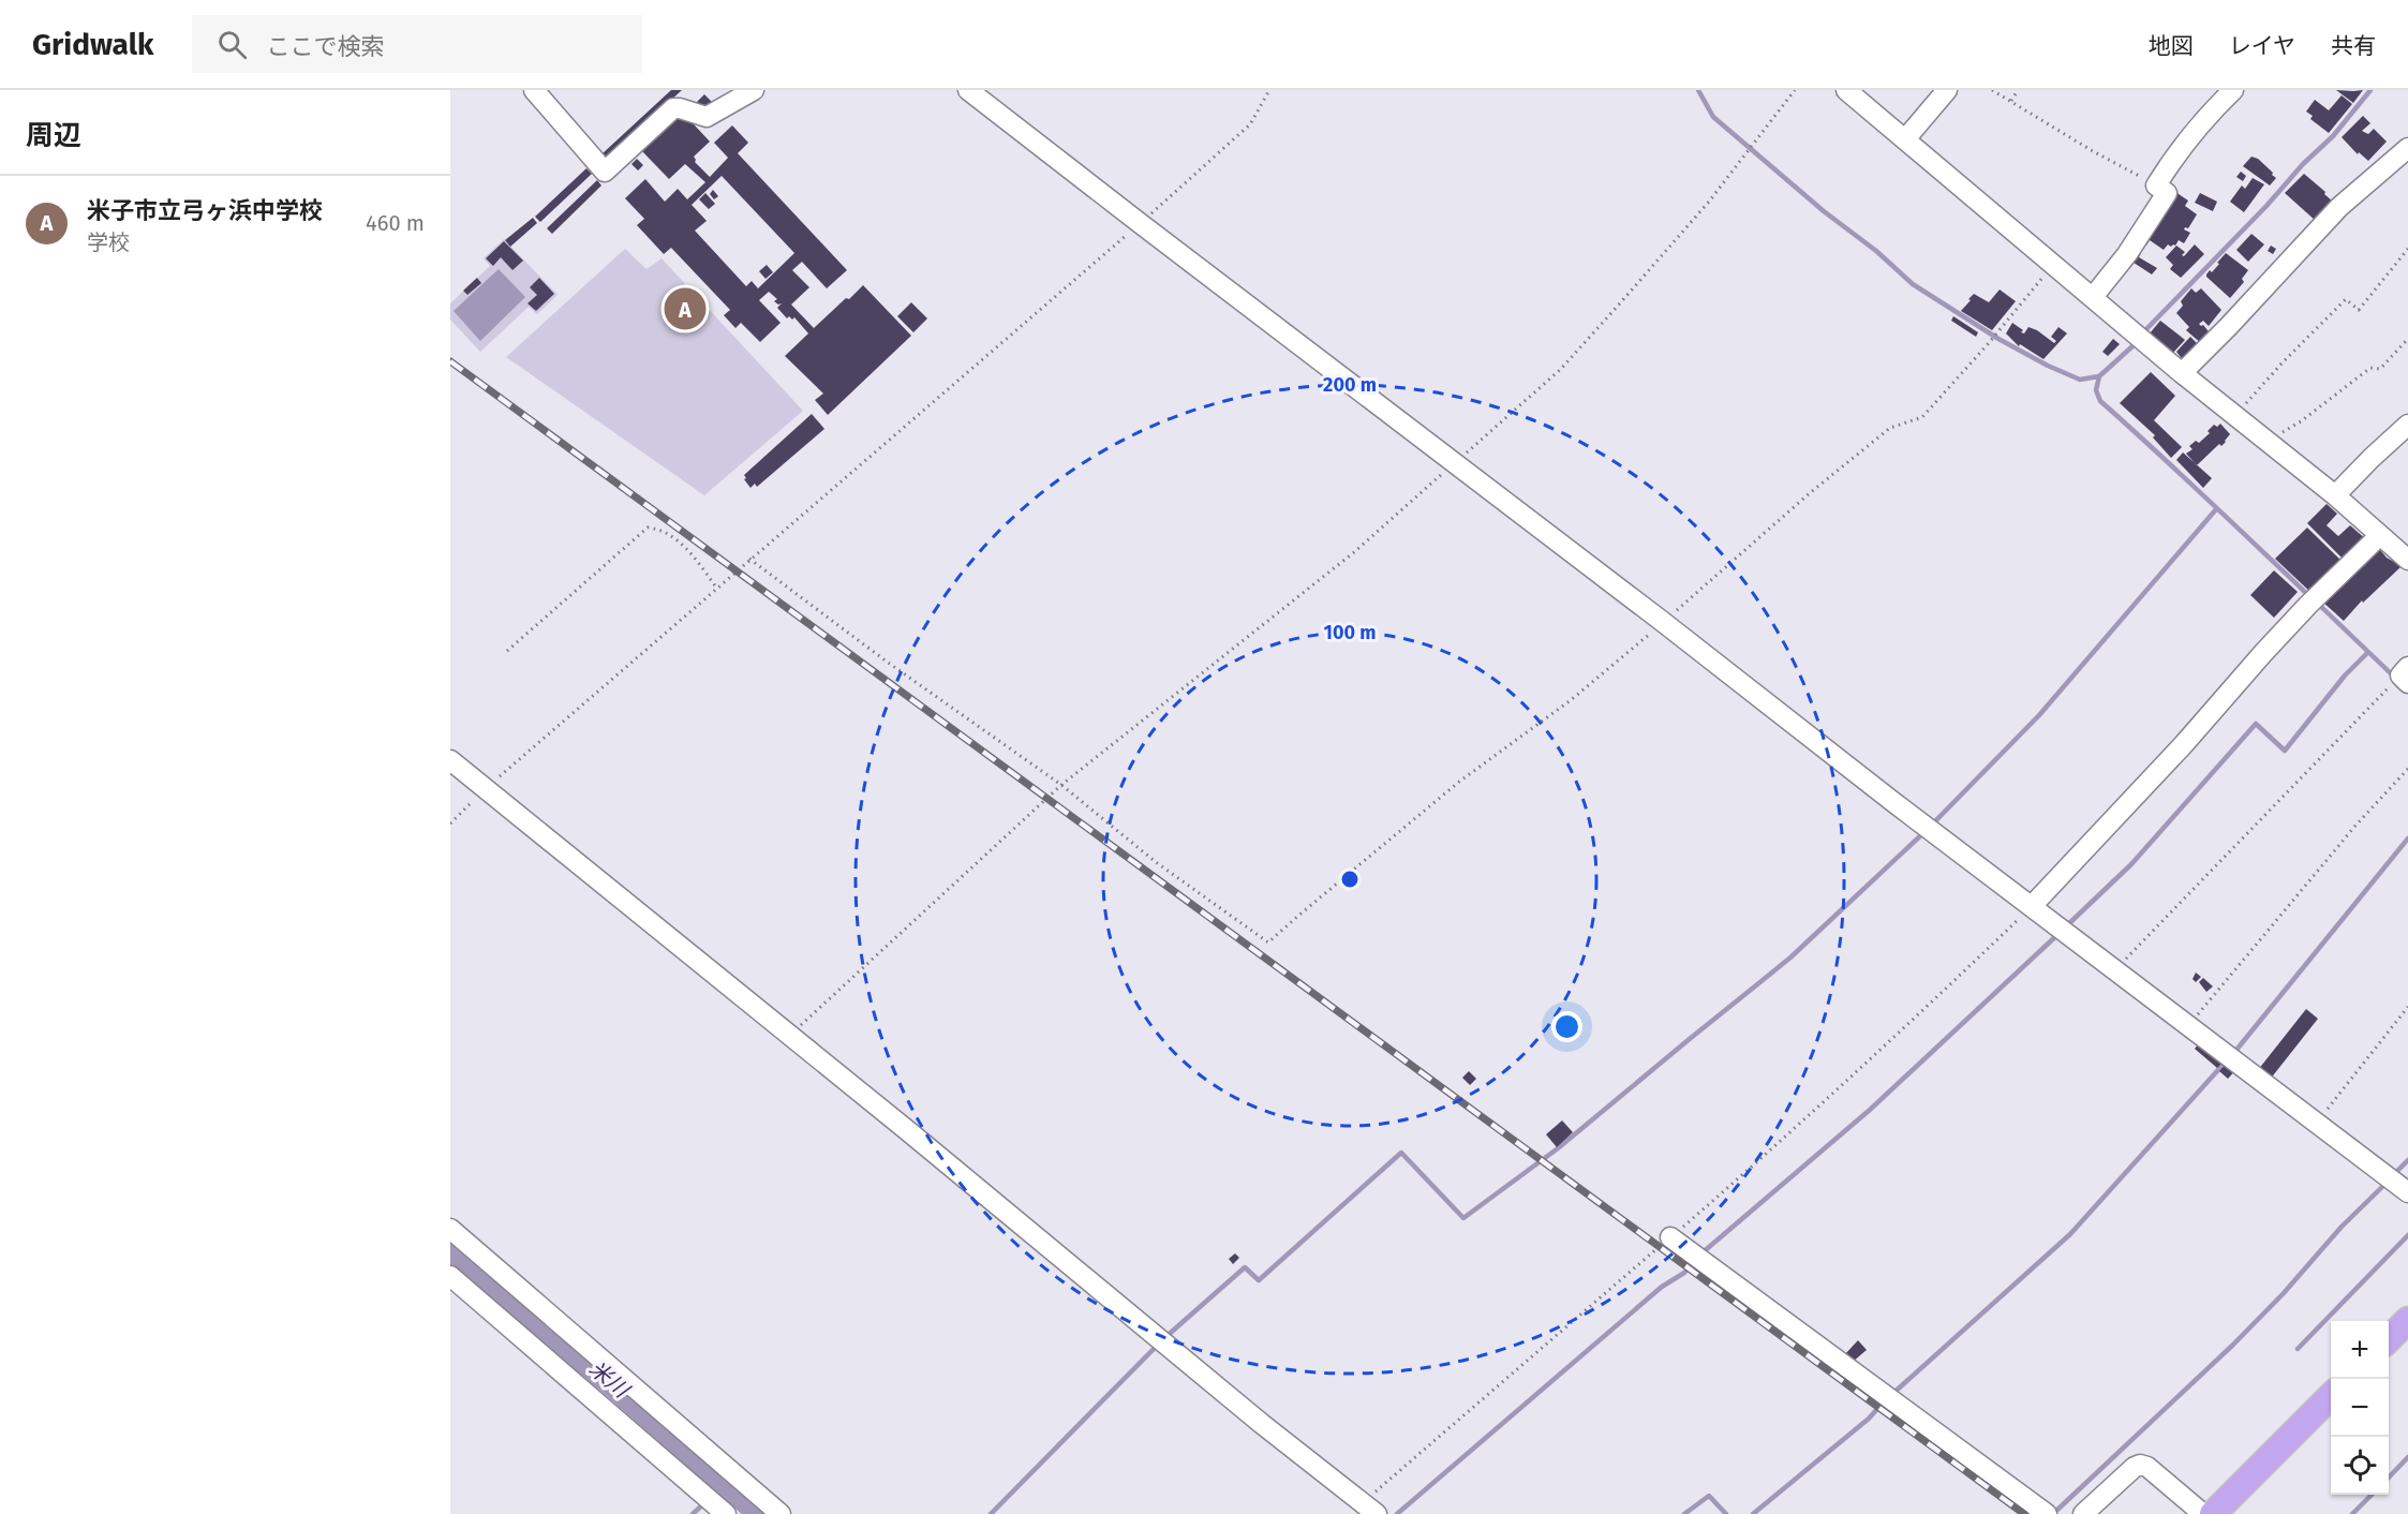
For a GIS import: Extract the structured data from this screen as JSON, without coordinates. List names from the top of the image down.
{
  "water": ["米川"],
  "page": {
    "header": "Gridwalk",
    "search": "ここで検索",
    "nav": ["地図", "レイヤ", "共有"],
    "heading": "周辺",
    "list": [
      {
        "mark": "A",
        "name": "米子市立弓ヶ浜中学校",
        "note": "学校",
        "value": "460 m"
      }
    ],
    "pins": "A",
    "map_buttons": ["+", "−"]
  },
  "rings": ["200 m", "100 m"]
}
